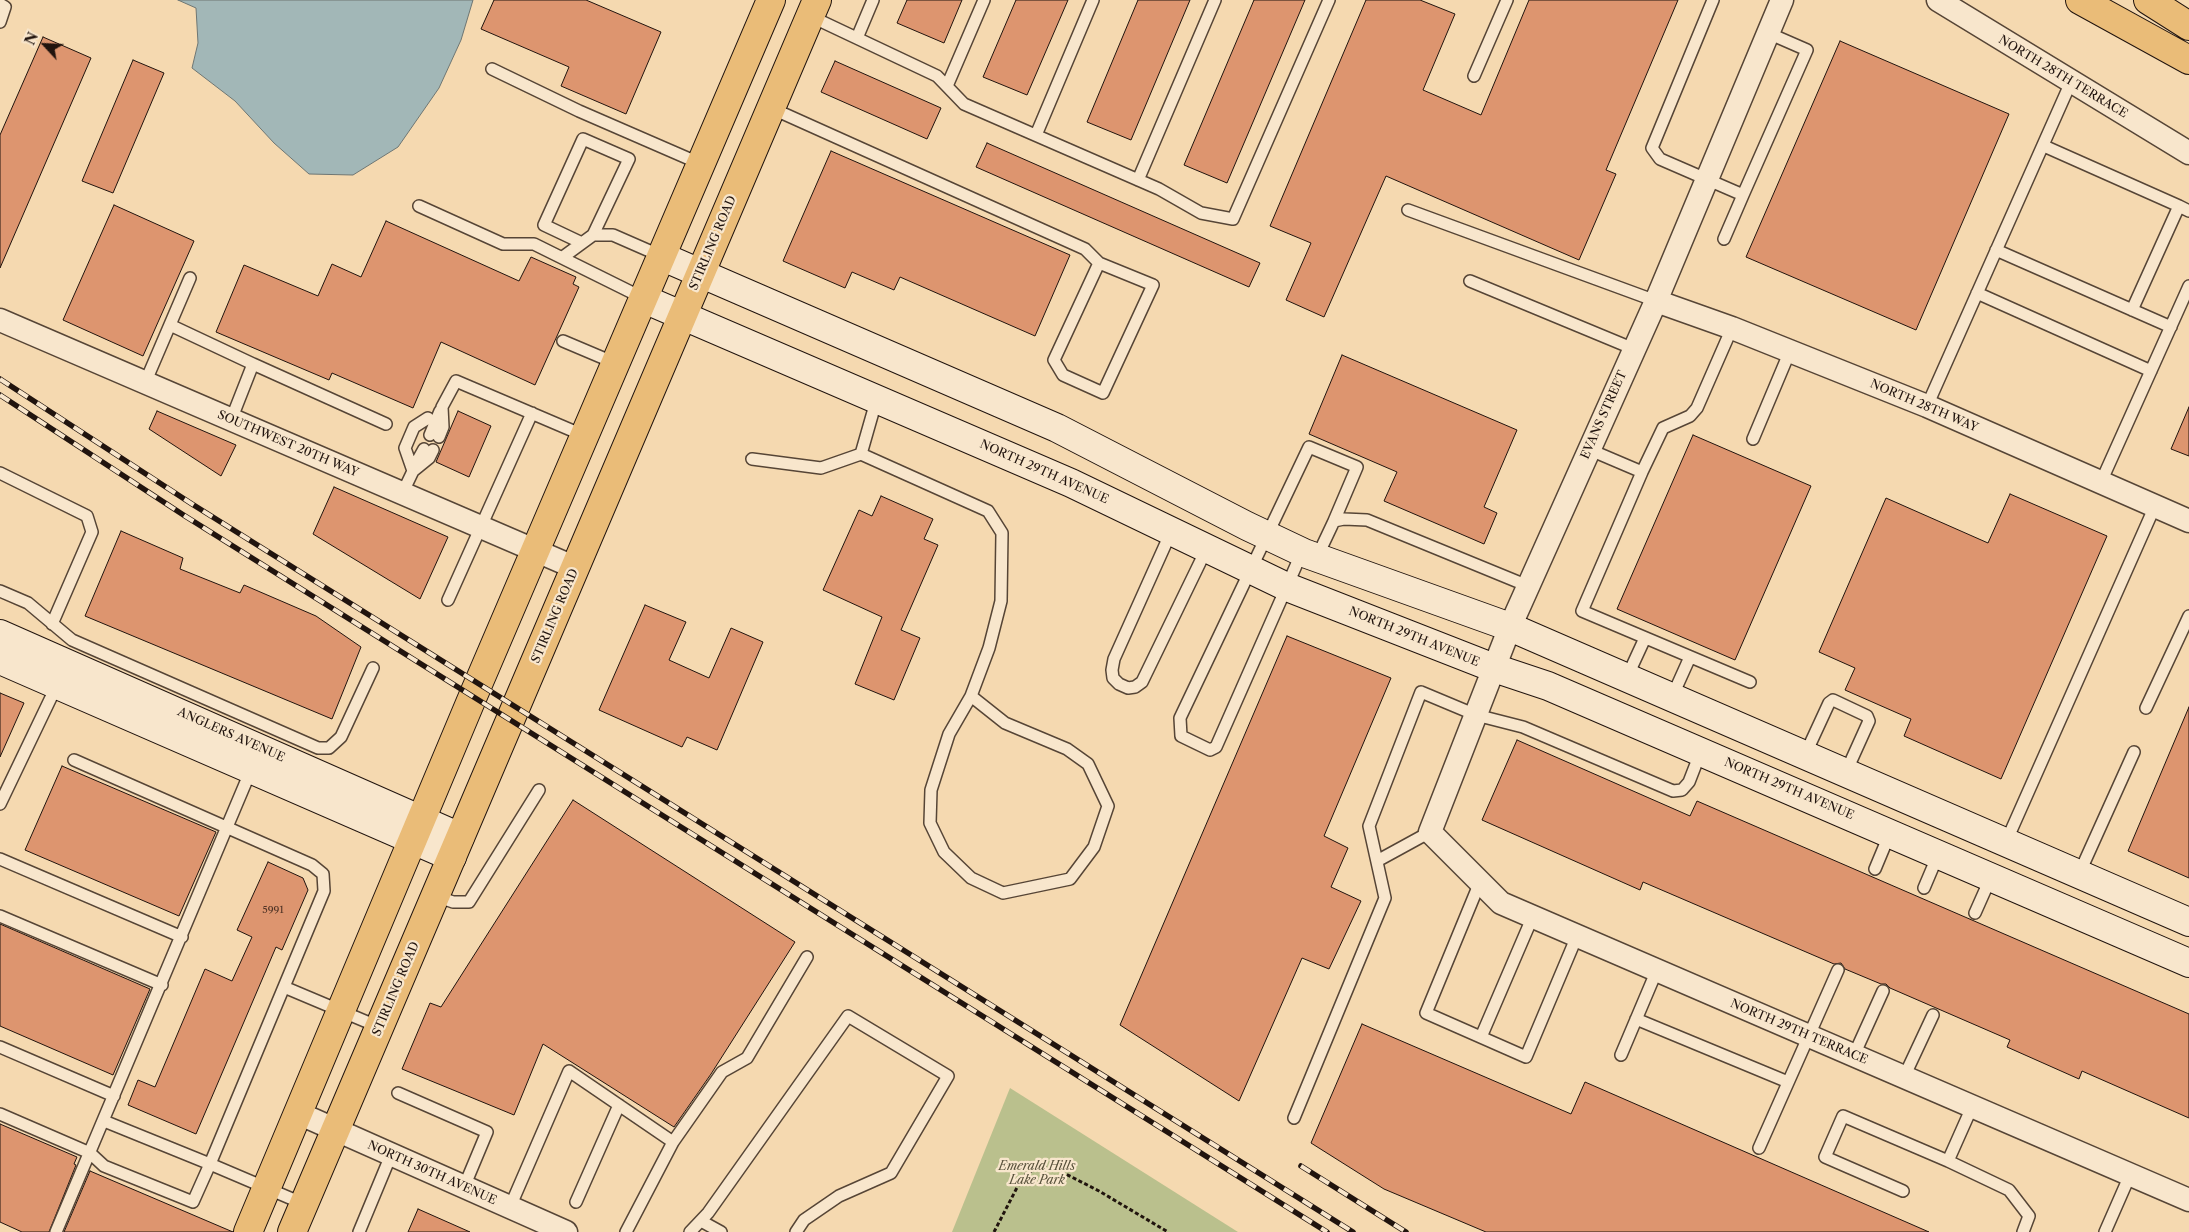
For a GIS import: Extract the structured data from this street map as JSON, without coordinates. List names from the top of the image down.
{
  "streets": {
    "main road": ["STIRLING ROAD"],
    "street": [
      "NORTH 28TH TERRACE",
      "NORTH 28TH WAY",
      "EVANS STREET",
      "SOUTHWEST 20TH WAY",
      "NORTH 29TH AVENUE",
      "ANGLERS AVENUE",
      "NORTH 29TH TERRACE",
      "NORTH 30TH AVENUE"
    ]
  },
  "crossings": [
    ["STIRLING ROAD", "SOUTHWEST 20TH WAY"],
    ["STIRLING ROAD", "NORTH 29TH AVENUE"],
    ["STIRLING ROAD", "ANGLERS AVENUE"],
    ["STIRLING ROAD", "NORTH 30TH AVENUE"],
    ["NORTH 28TH WAY", "EVANS STREET"],
    ["EVANS STREET", "NORTH 29TH AVENUE"],
    ["EVANS STREET", "NORTH 29TH TERRACE"]
  ],
  "parks": ["Emerald Hills Lake Park"],
  "house_numbers": ["5991"],
  "north": "top left"
}
